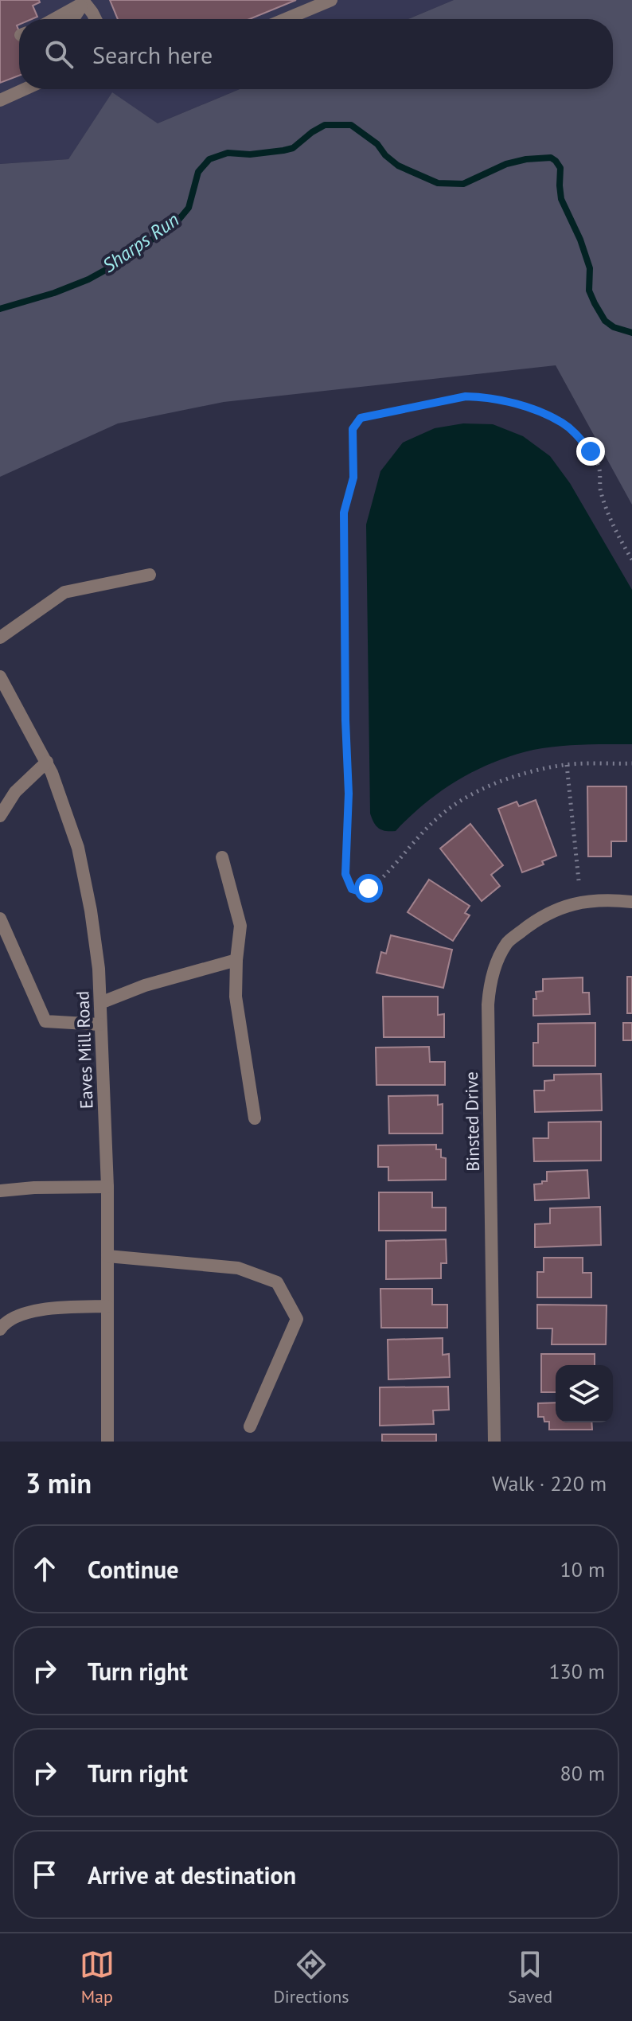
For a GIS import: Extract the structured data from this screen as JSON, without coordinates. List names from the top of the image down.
{
  "streets": {
    "street": ["Eaves Mill Road", "Binsted Drive"]
  },
  "water": ["Sharps Run"],
  "page": {
    "search": "Search here",
    "heading": ["3 min", "Walk · 220 m"],
    "list": [
      ["Continue", "10 m"],
      ["Turn right", "130 m"],
      ["Turn right", "80 m"],
      "Arrive at destination"
    ],
    "nav": ["Map", "Directions", "Saved"]
  }
}
